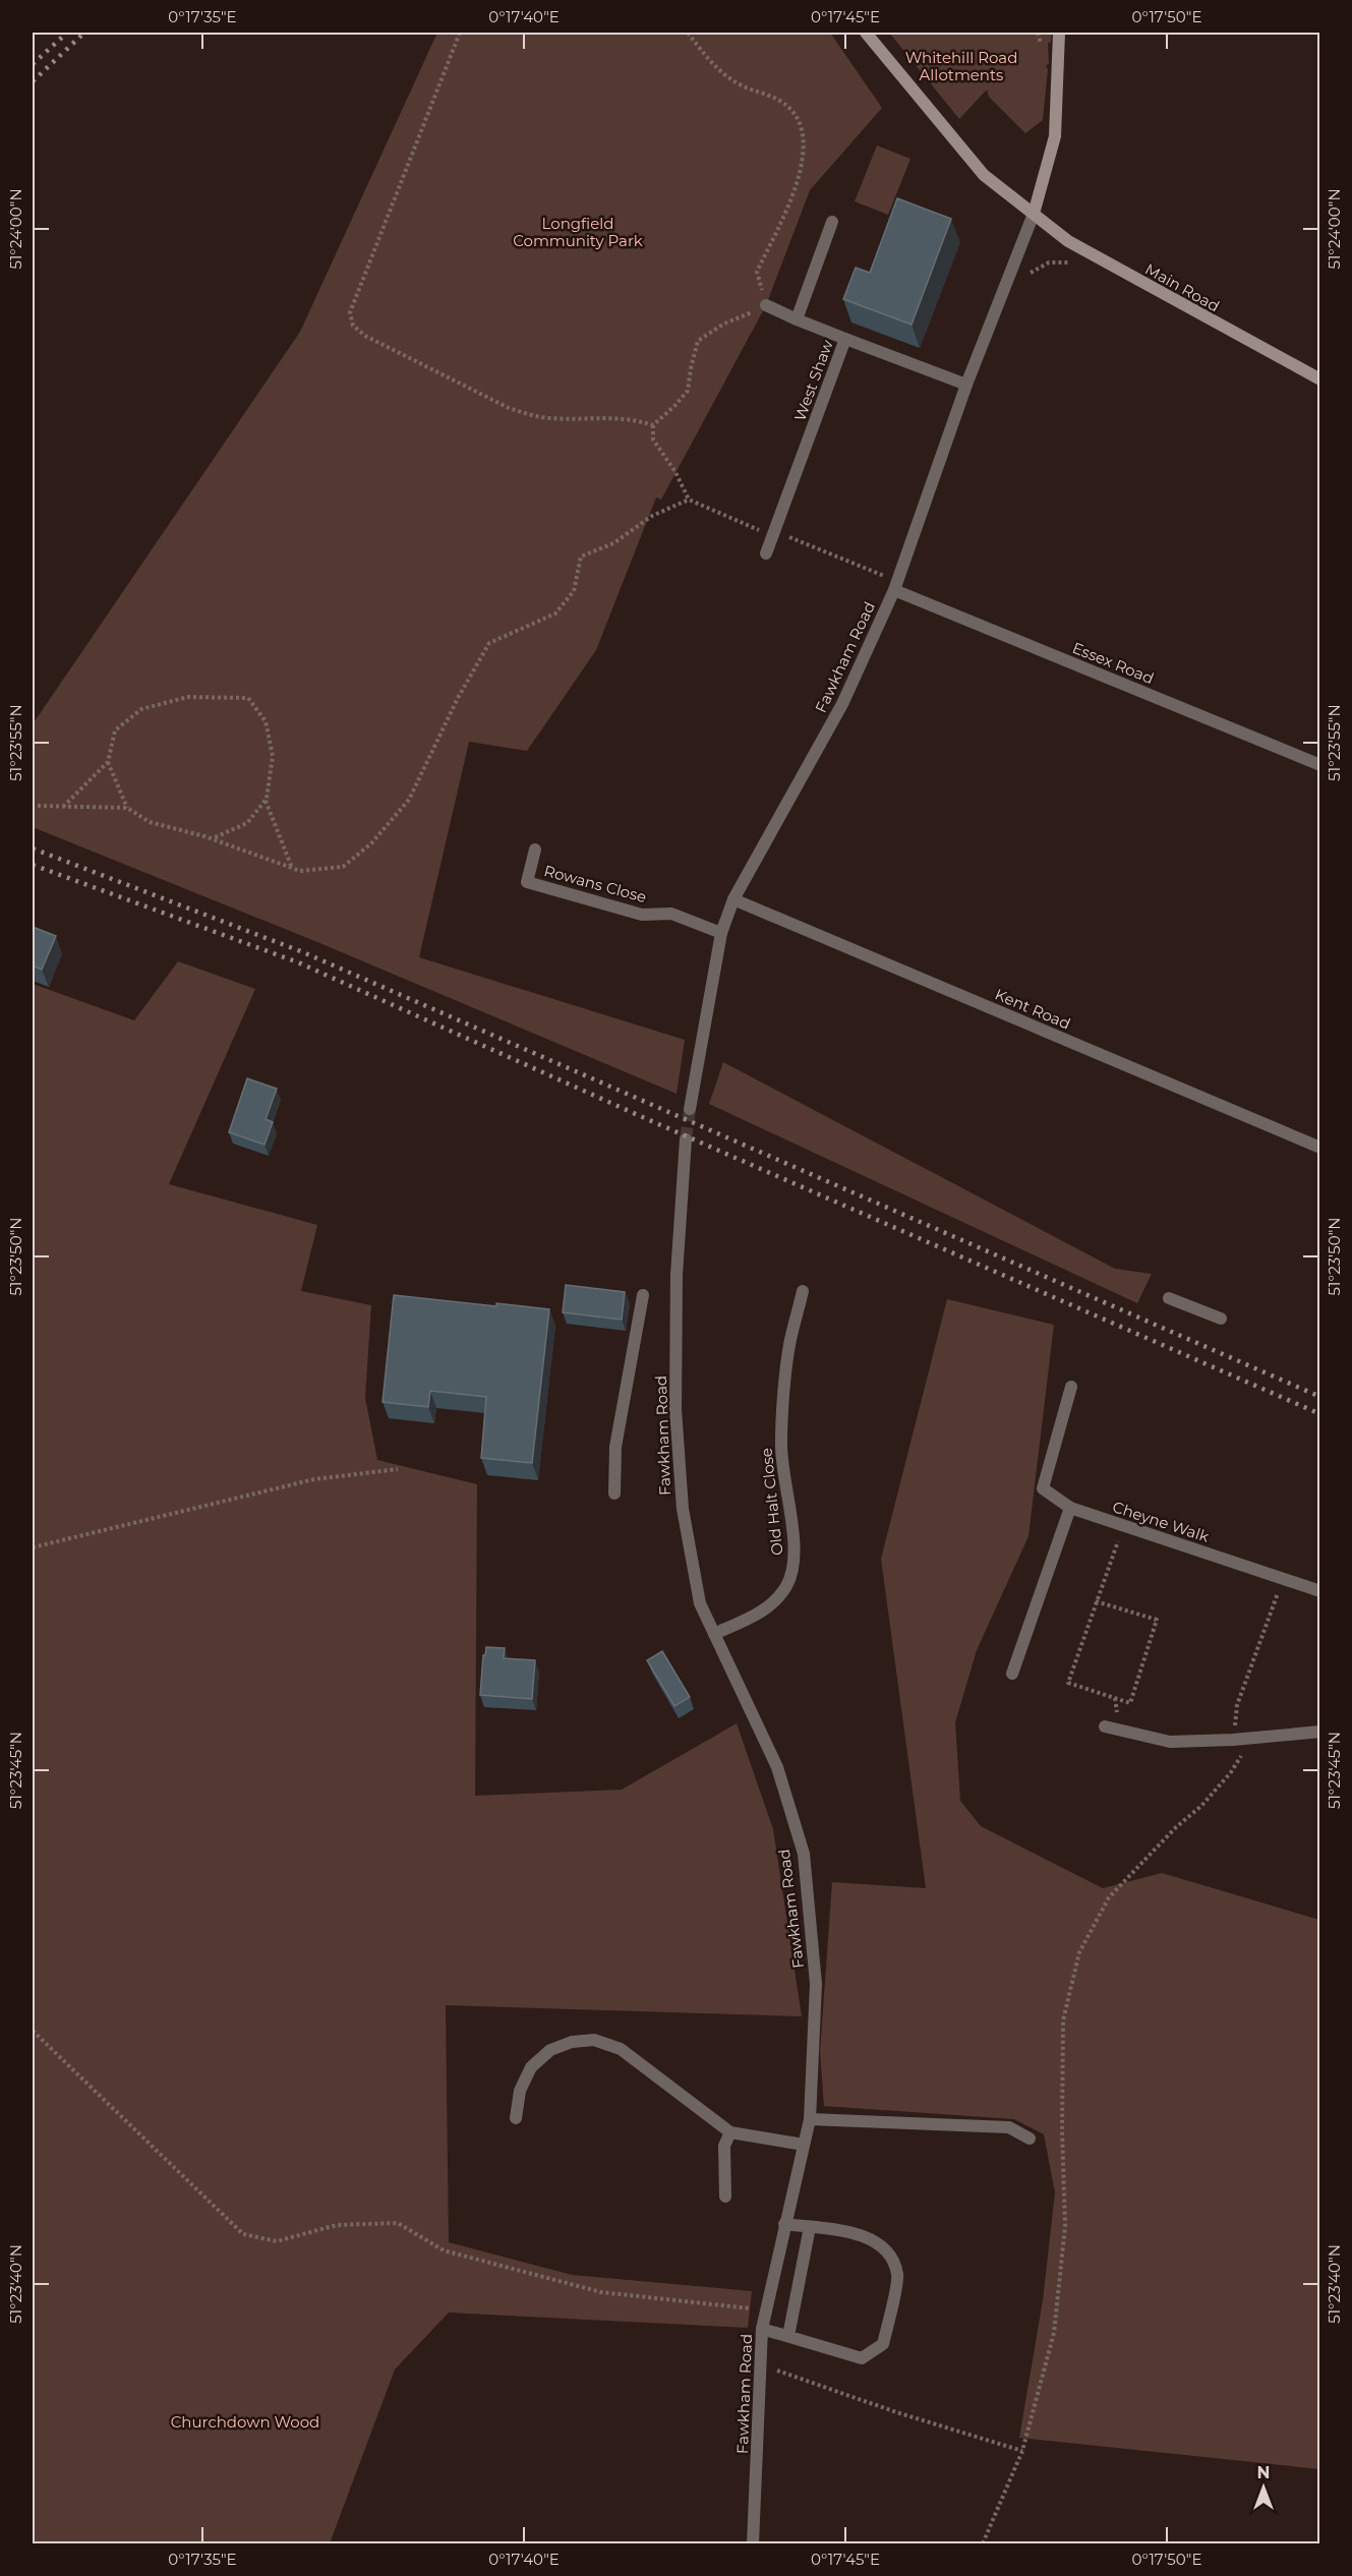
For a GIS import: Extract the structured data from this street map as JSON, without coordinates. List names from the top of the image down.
{
  "streets": {
    "main road": ["Main Road"],
    "street": [
      "West Shaw",
      "Fawkham Road",
      "Essex Road",
      "Rowans Close",
      "Kent Road",
      "Old Halt Close",
      "Cheyne Walk"
    ]
  },
  "crossings": [
    ["Main Road", "Fawkham Road"],
    ["West Shaw", "Fawkham Road"],
    ["Fawkham Road", "Essex Road"],
    ["Fawkham Road", "Rowans Close"],
    ["Fawkham Road", "Kent Road"],
    ["Fawkham Road", "Old Halt Close"]
  ],
  "parks": ["Whitehill Road Allotments", "Longfield Community Park", "Churchdown Wood"],
  "north": "top",
  "coordinates": [
    "0°17'35\"E",
    "0°17'40\"E",
    "0°17'45\"E",
    "0°17'50\"E",
    "51°24'00\"N",
    "51°23'55\"N",
    "51°23'50\"N",
    "51°23'45\"N",
    "51°23'40\"N"
  ]
}
